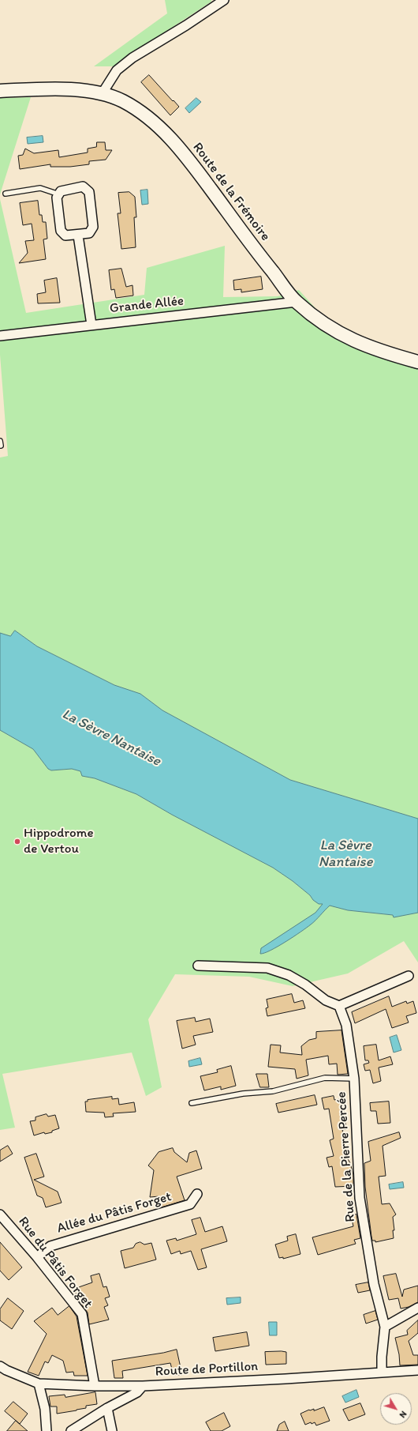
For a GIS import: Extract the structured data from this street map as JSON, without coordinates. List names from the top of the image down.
{
  "streets": {
    "street": [
      "Route de la Frémoire",
      "Grande Allée",
      "Rue de la Pierre Percée",
      "Allée du Pâtis Forget",
      "Rue du Pâtis Forget",
      "Route de Portillon"
    ]
  },
  "crossings": [
    ["Route de la Frémoire", "Grande Allée"],
    ["Allée du Pâtis Forget", "Rue du Pâtis Forget"],
    ["Rue du Pâtis Forget", "Route de Portillon"]
  ],
  "water": ["La Sèvre Nantaise"],
  "places": ["Hippodrome de Vertou"],
  "north": "bottom right"
}
